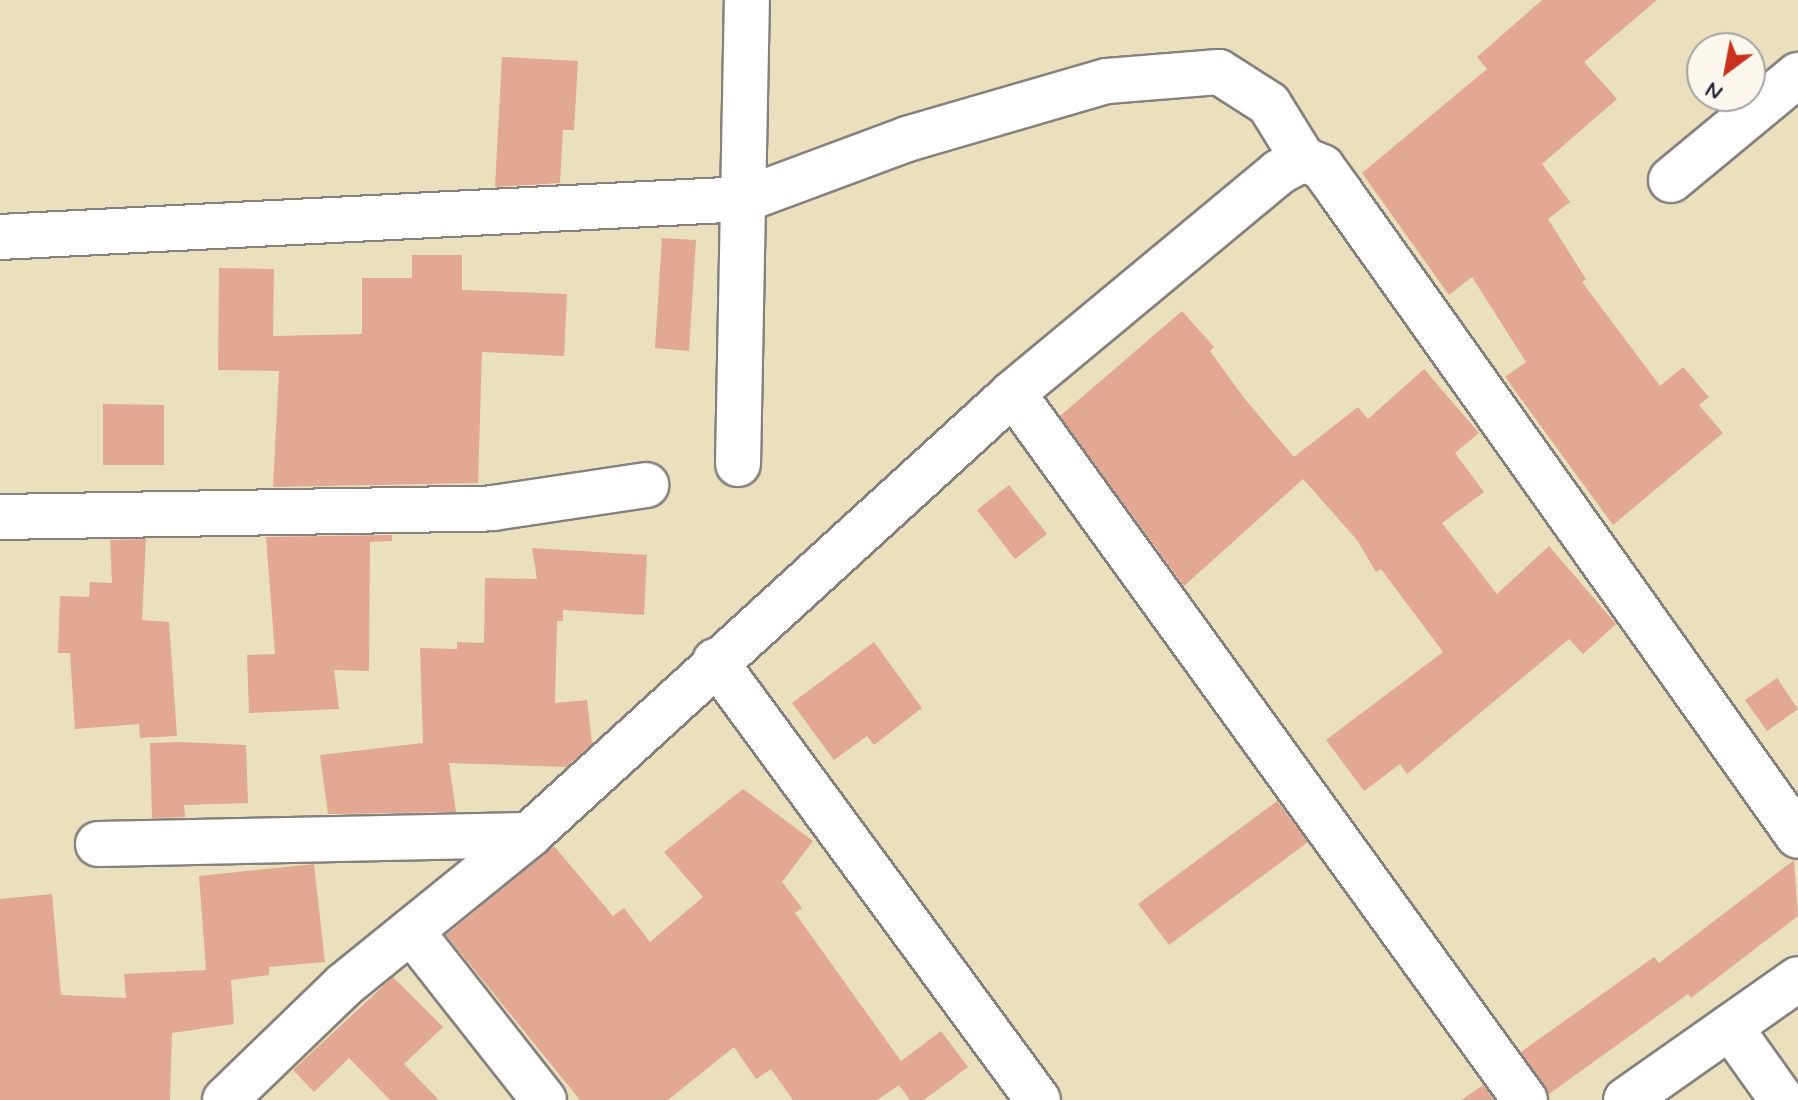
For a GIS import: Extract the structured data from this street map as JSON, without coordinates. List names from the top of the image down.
{
  "north": "bottom left"
}
